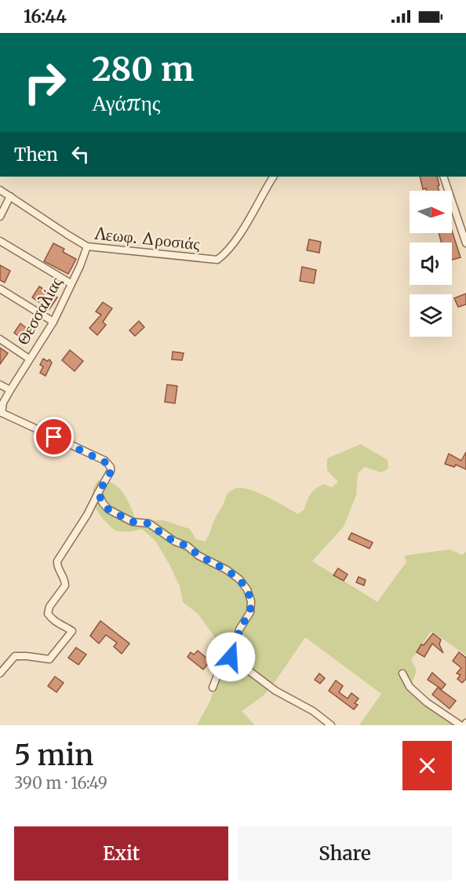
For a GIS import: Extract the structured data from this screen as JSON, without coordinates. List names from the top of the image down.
{
  "streets": {
    "street": ["Λεωφ. Δροσιάς", "Θεσσαλίας"]
  },
  "crossings": [
    ["Λεωφ. Δροσιάς", "Θεσσαλίας"]
  ],
  "north": "right",
  "page": {
    "status": "16:44",
    "turn": ["280 m", "Αγάπης"],
    "then": "Then",
    "heading": ["5 min", "390 m · 16:49"],
    "buttons": ["Exit", "Share"]
  }
}
